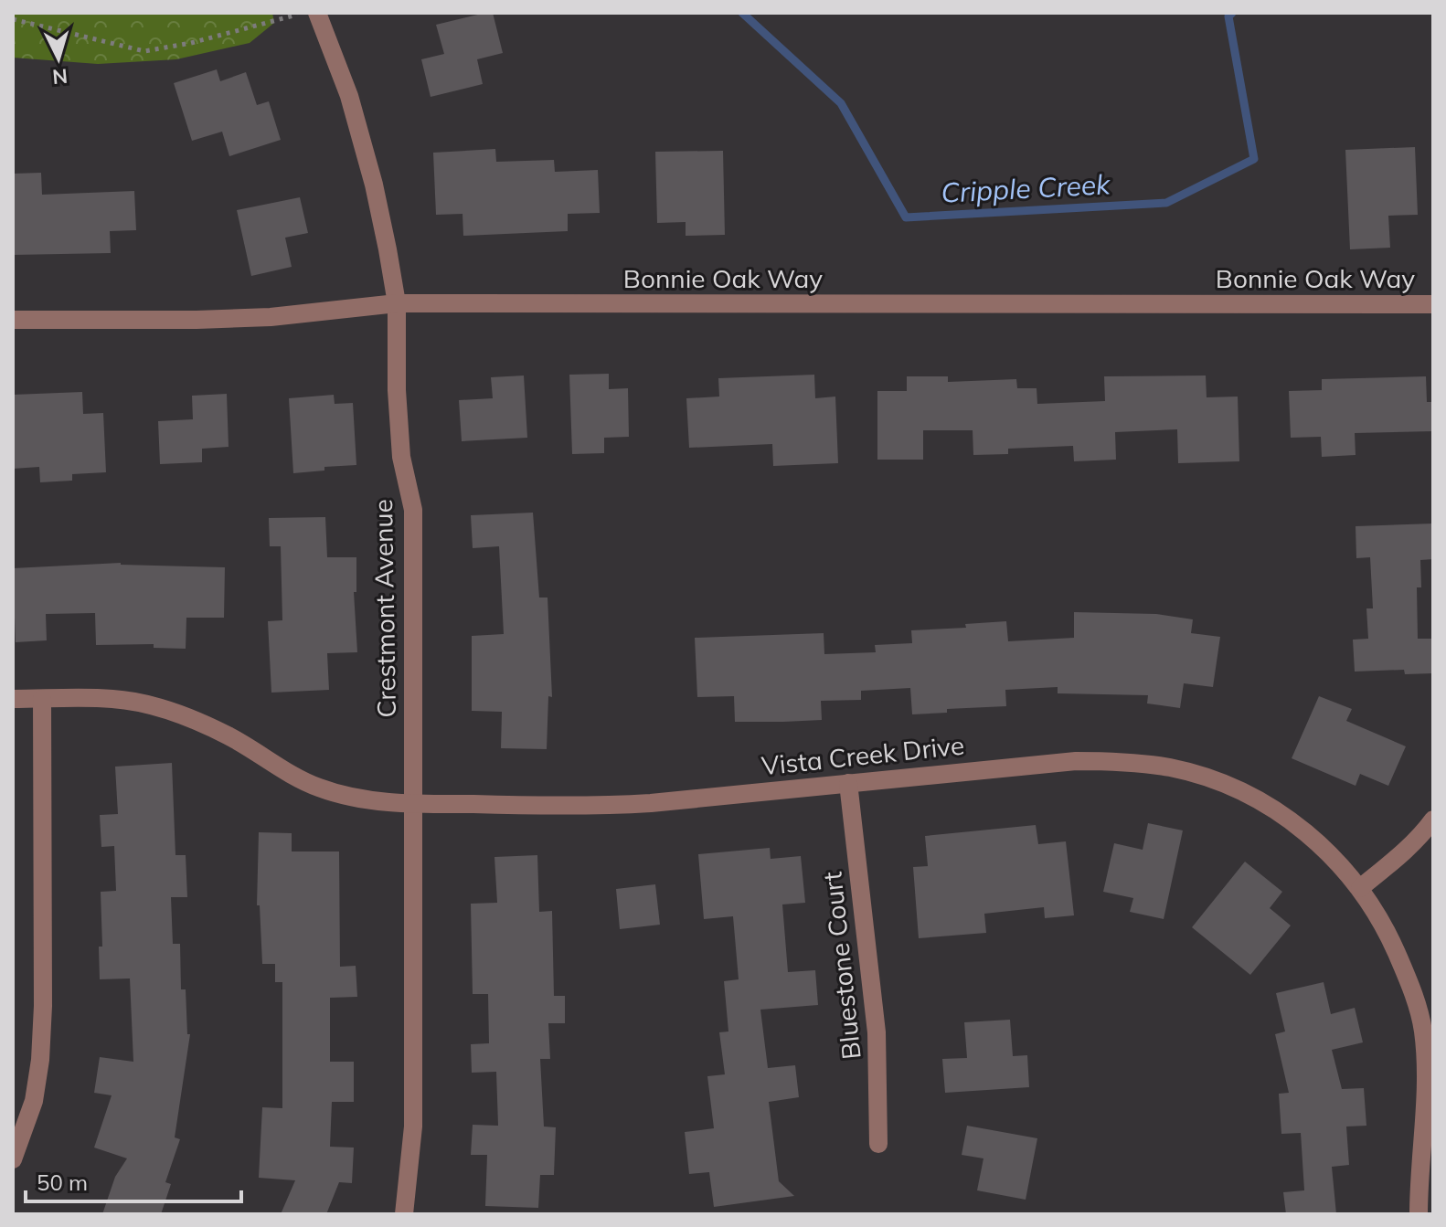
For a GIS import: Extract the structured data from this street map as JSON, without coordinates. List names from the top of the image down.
{
  "streets": {
    "street": [
      "Bonnie Oak Way",
      "Crestmont Avenue",
      "Vista Creek Drive",
      "Bluestone Court"
    ]
  },
  "crossings": [
    ["Bonnie Oak Way", "Crestmont Avenue"],
    ["Crestmont Avenue", "Vista Creek Drive"],
    ["Vista Creek Drive", "Bluestone Court"]
  ],
  "water": ["Cripple Creek"],
  "scale_bar": "50 m",
  "north": "bottom"
}
